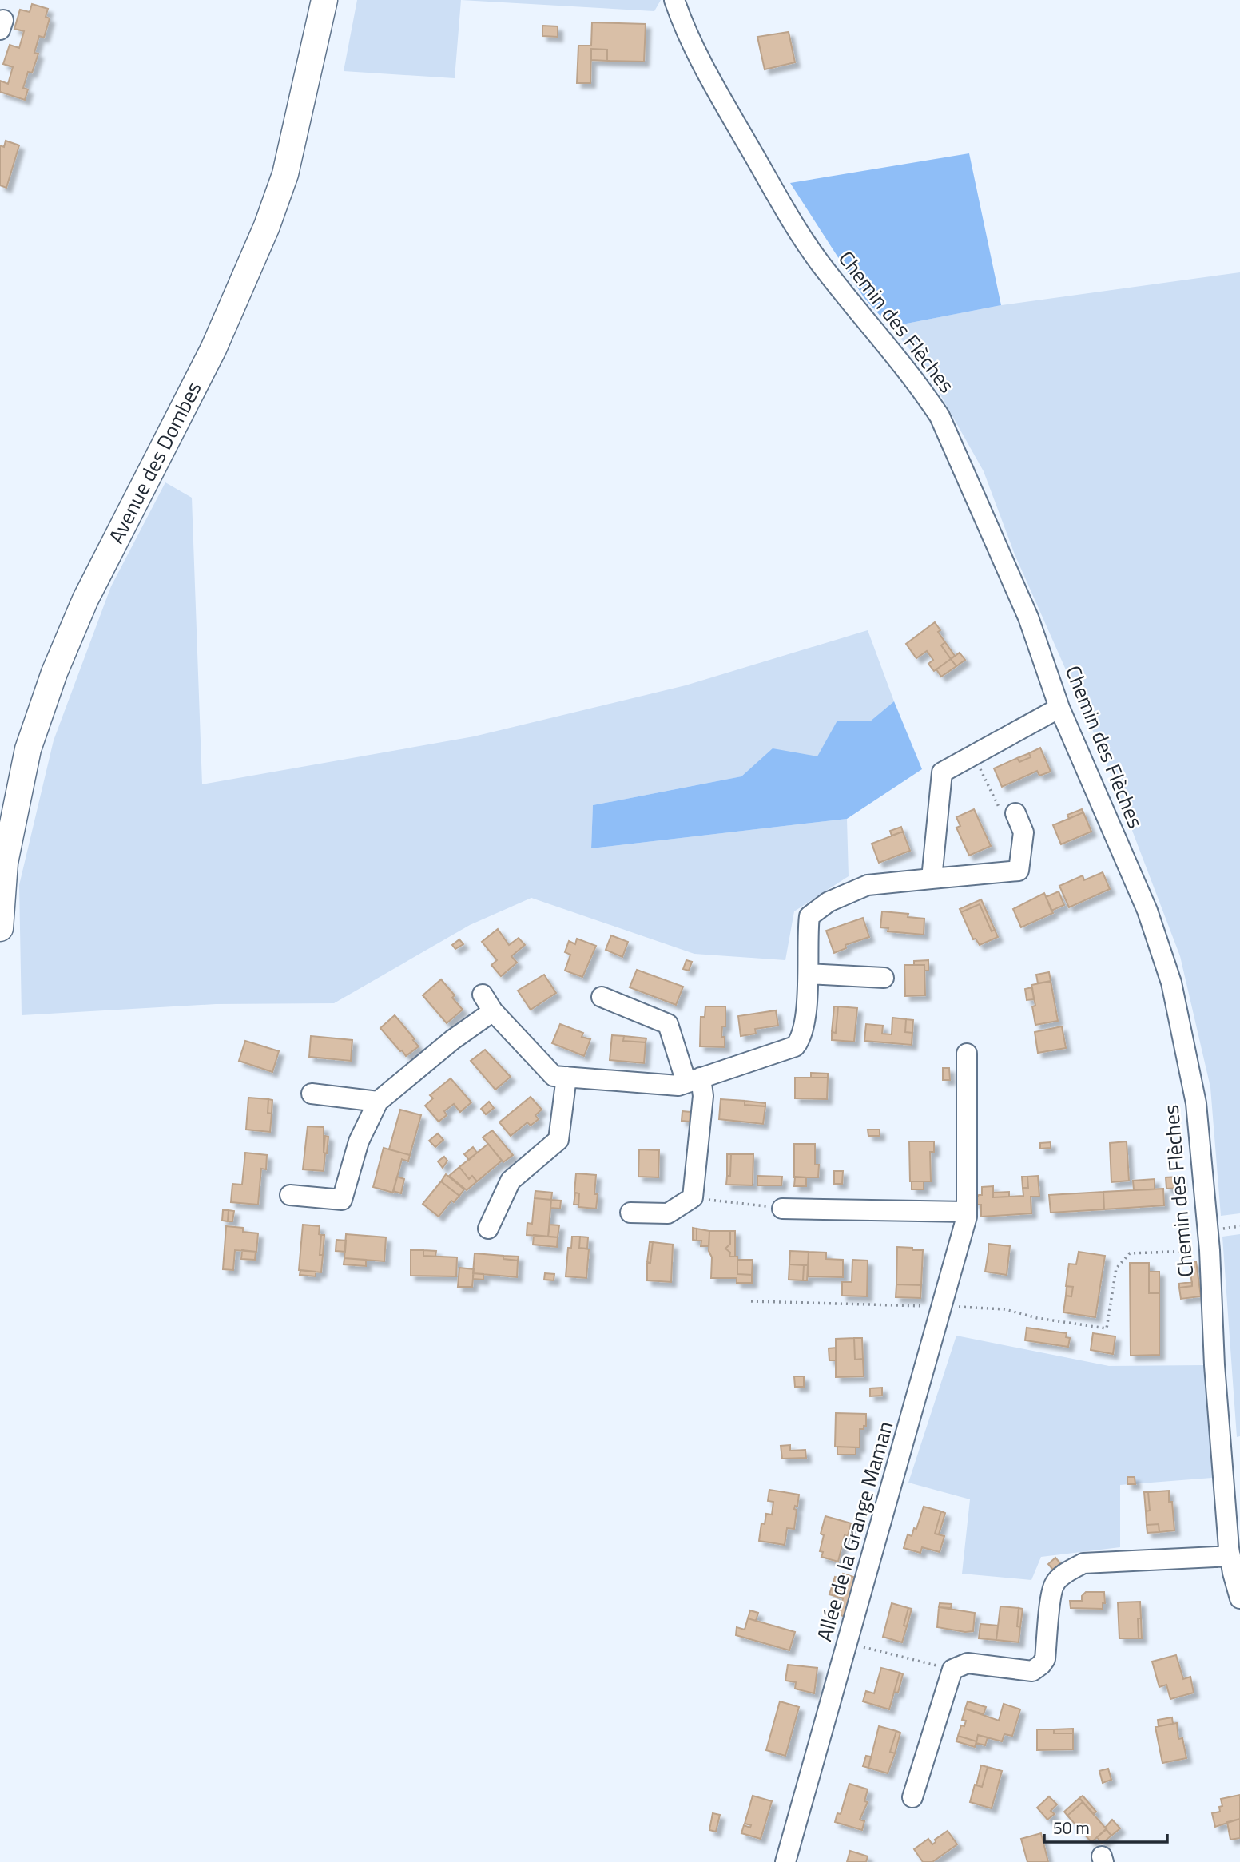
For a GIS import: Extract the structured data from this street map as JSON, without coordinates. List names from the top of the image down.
{
  "streets": {
    "main road": ["Avenue des Dombes"],
    "street": ["Chemin des Flèches", "Allée de la Grange Maman"]
  },
  "scale_bar": "50 m"
}
